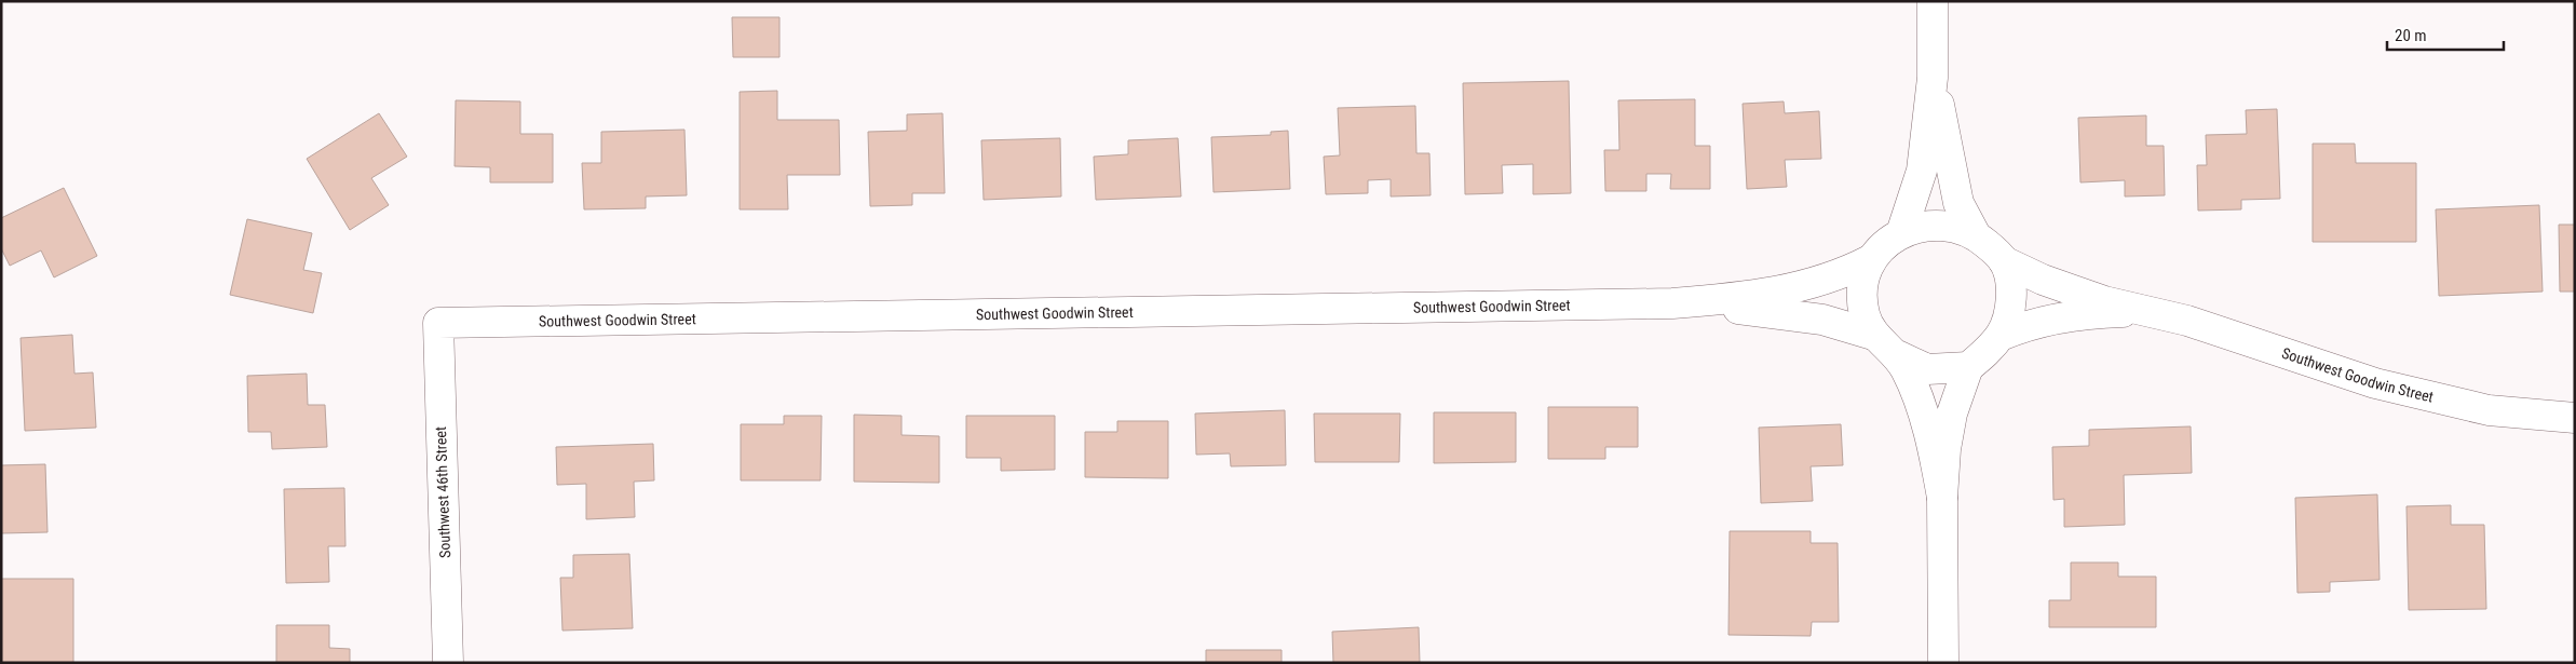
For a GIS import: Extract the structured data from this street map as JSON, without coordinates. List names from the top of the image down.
{
  "streets": {
    "street": ["Southwest Goodwin Street", "Southwest 46th Street"]
  },
  "crossings": [
    ["Southwest Goodwin Street", "Southwest 46th Street"]
  ],
  "scale_bar": "20 m"
}
